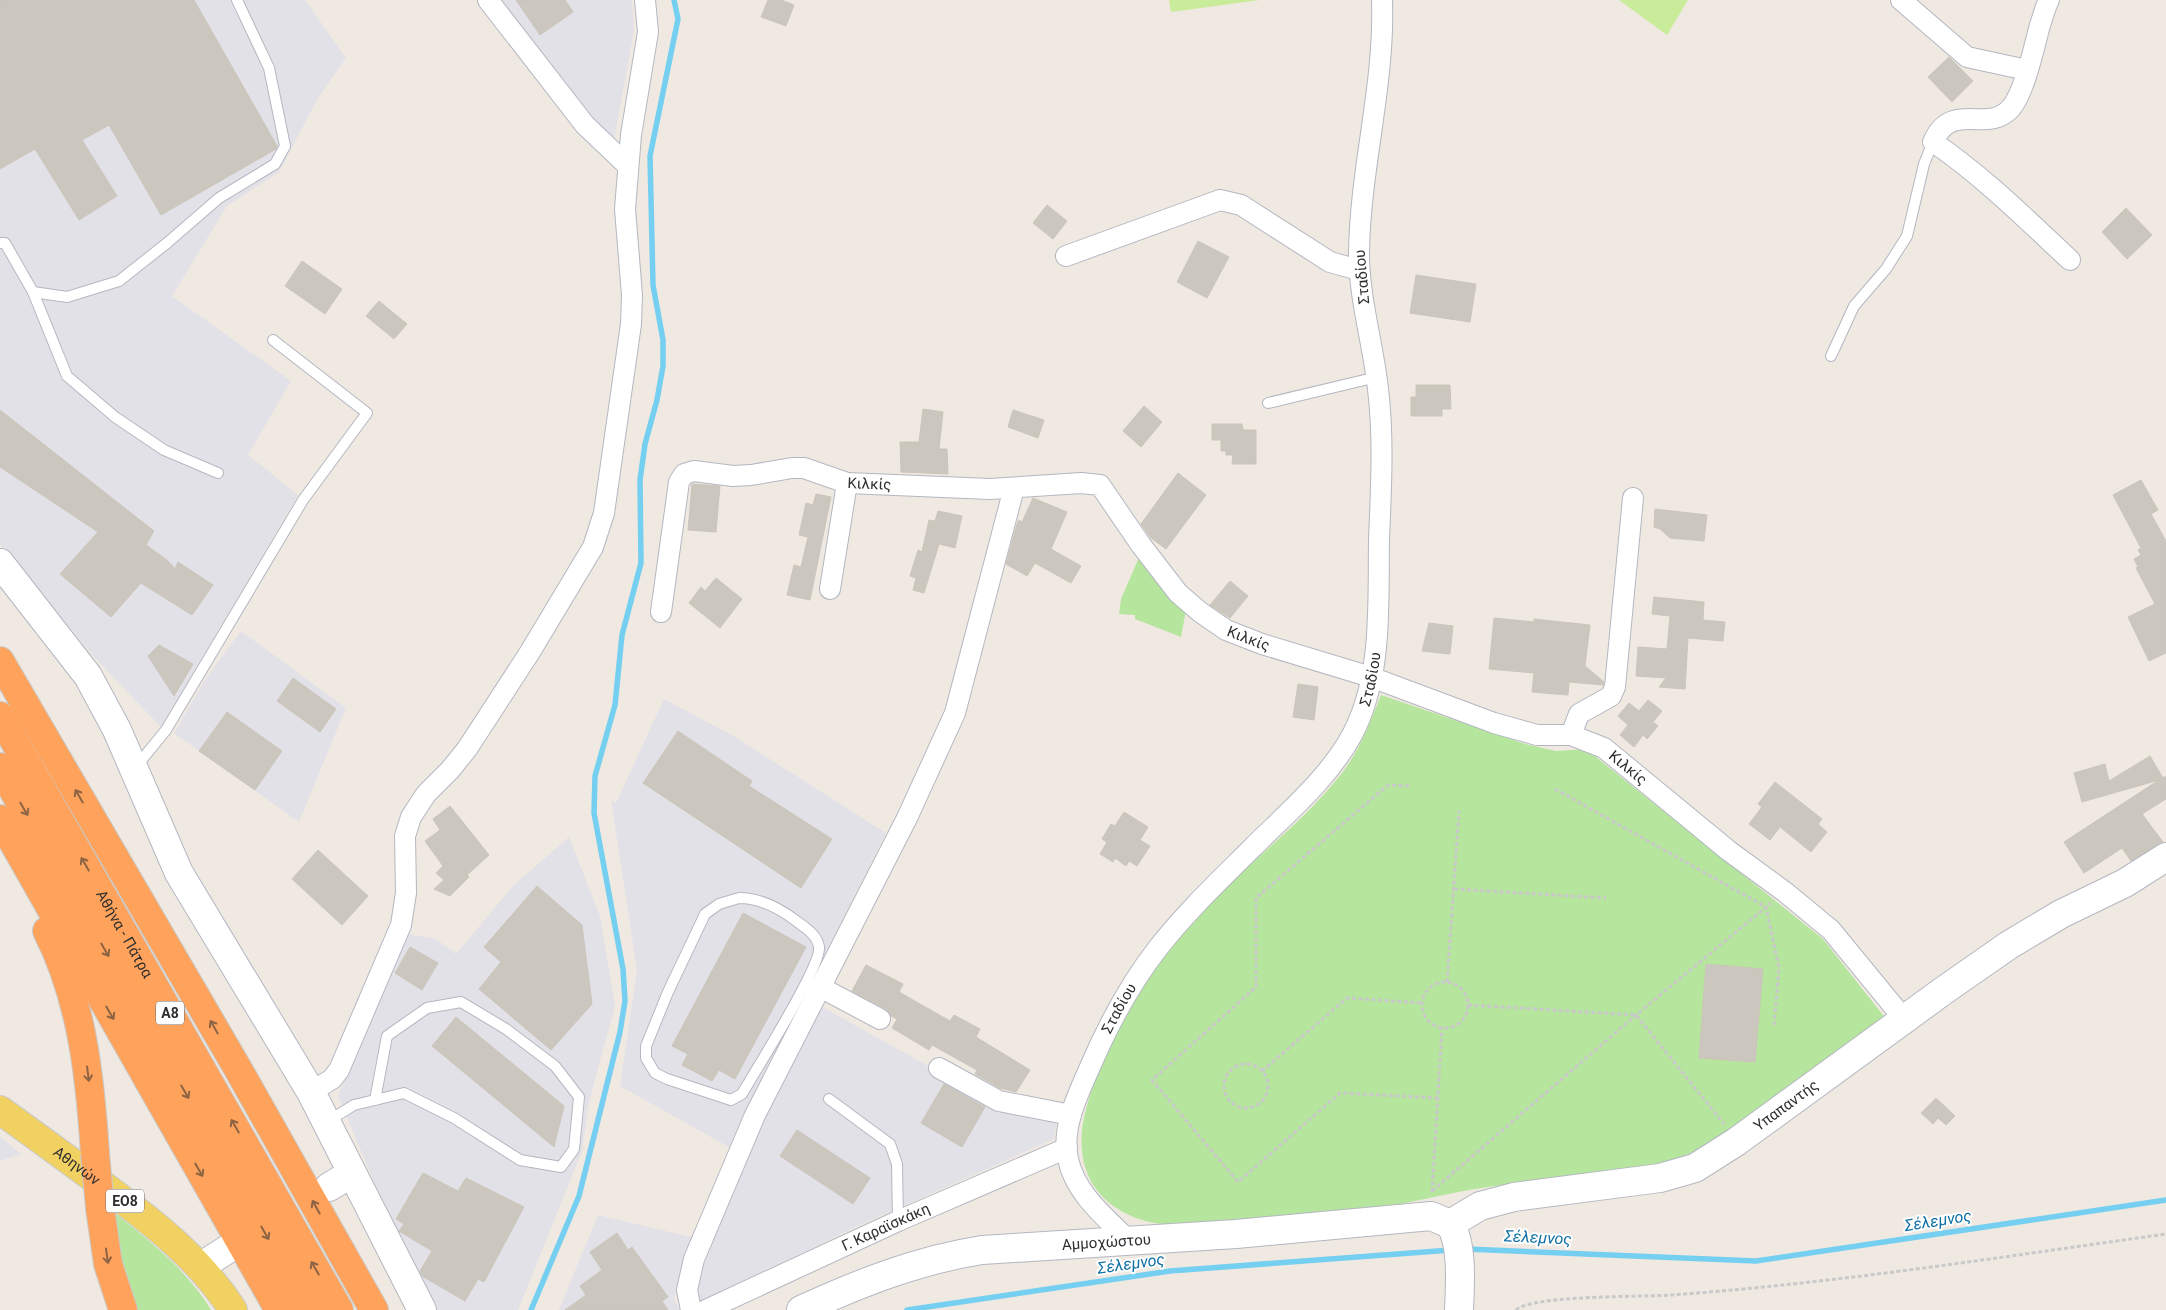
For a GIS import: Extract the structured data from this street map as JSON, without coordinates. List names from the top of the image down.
{
  "streets": {
    "highway": ["Αθήνα - Πάτρα", "Α8"],
    "main road": ["Αθηνών", "ΕΟ8"],
    "street": [
      "Σταδίου",
      "Κιλκίς",
      "Υπαπαντής",
      "Γ. Καραϊσκάκη",
      "Αμμοχώστου"
    ]
  },
  "crossings": [
    ["Σταδίου", "Κιλκίς"],
    ["Σταδίου", "Γ. Καραϊσκάκη"],
    ["Σταδίου", "Αμμοχώστου"],
    ["Κιλκίς", "Υπαπαντής"],
    ["Υπαπαντής", "Αμμοχώστου"]
  ],
  "water": ["Σέλεμνος"]
}
